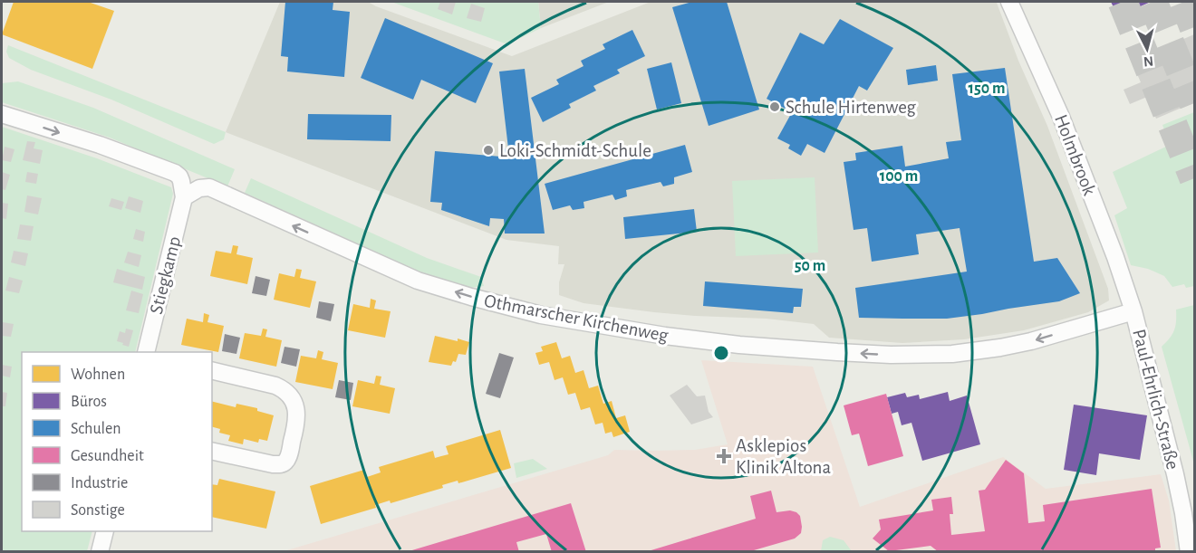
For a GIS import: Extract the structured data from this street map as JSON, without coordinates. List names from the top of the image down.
{
  "streets": {
    "street": [
      "Holmbrook",
      "Stiegkamp",
      "Othmarscher Kirchenweg",
      "Paul-Ehrlich-Straße"
    ]
  },
  "crossings": [
    ["Holmbrook", "Othmarscher Kirchenweg"],
    ["Holmbrook", "Paul-Ehrlich-Straße"],
    ["Stiegkamp", "Othmarscher Kirchenweg"],
    ["Othmarscher Kirchenweg", "Paul-Ehrlich-Straße"]
  ],
  "one_way": ["Othmarscher Kirchenweg"],
  "places": {
    "other": ["Schule Hirtenweg", "Loki-Schmidt-Schule"],
    "health": ["Asklepios Klinik Altona"]
  },
  "legend": [
    "Wohnen",
    "Büros",
    "Schulen",
    "Gesundheit",
    "Industrie",
    "Sonstige"
  ],
  "north": "bottom",
  "rings": ["150 m", "100 m", "50 m"]
}
